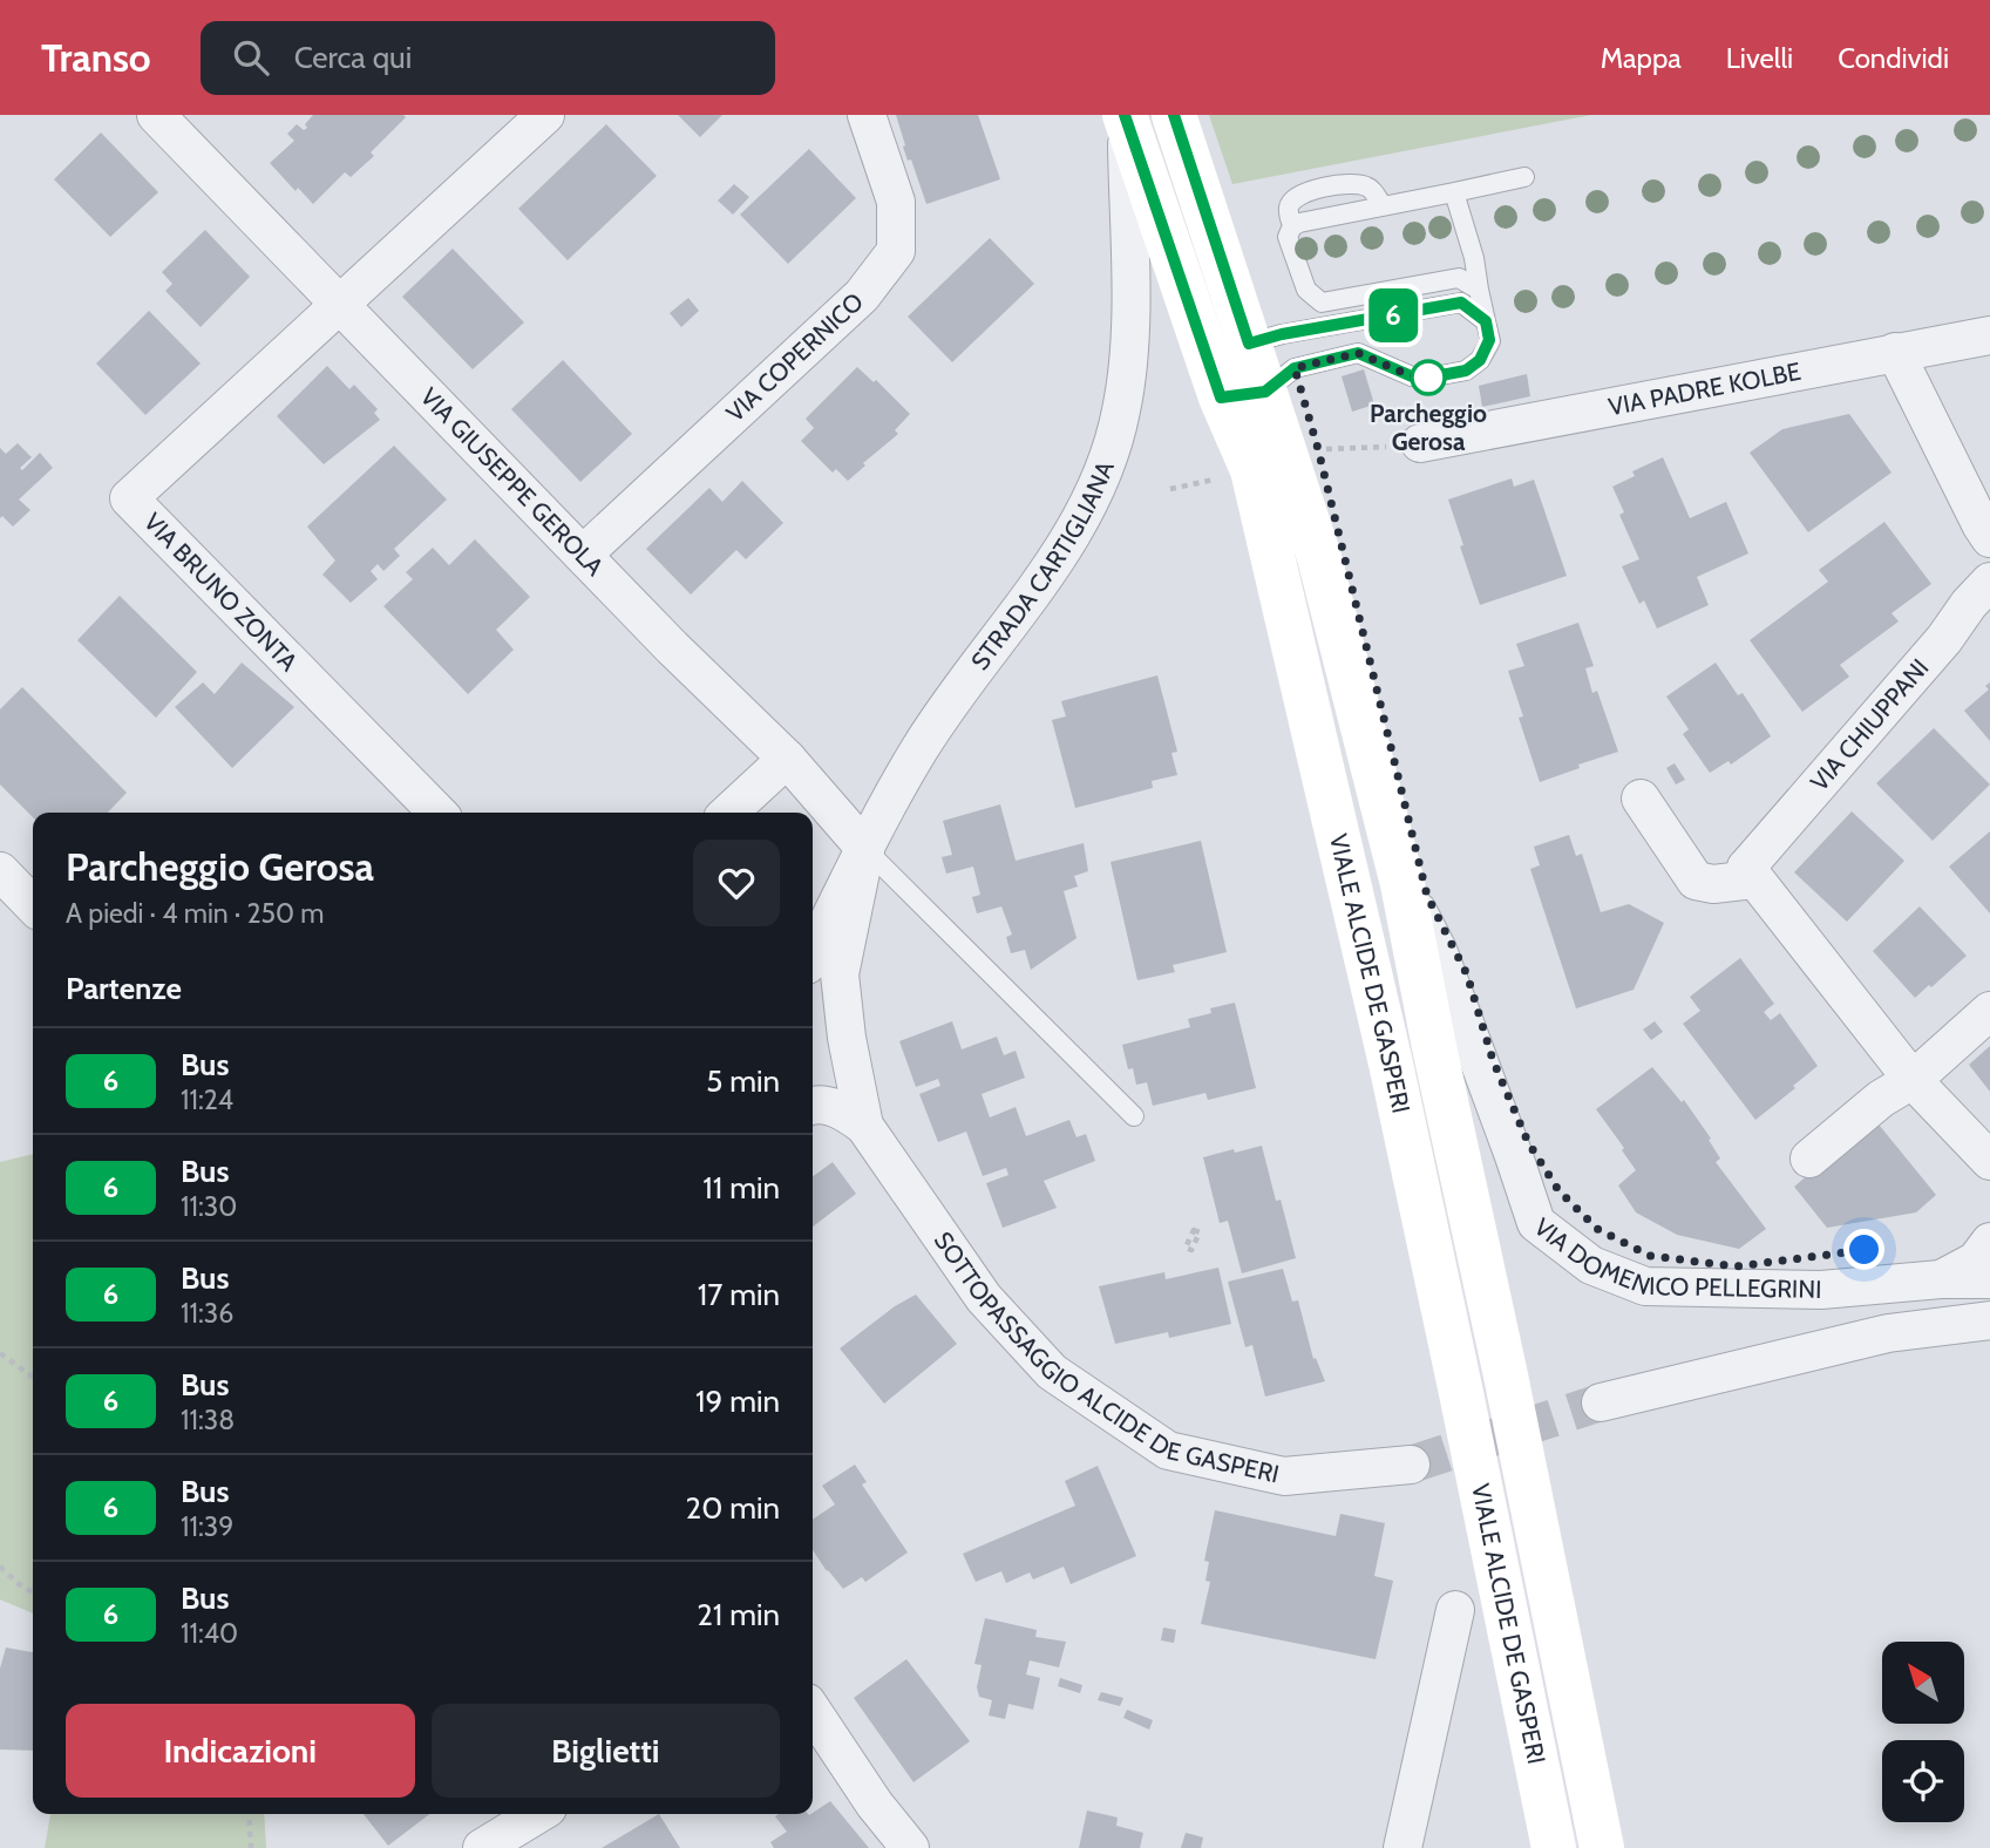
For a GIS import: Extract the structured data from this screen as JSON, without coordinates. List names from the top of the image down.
{
  "streets": {
    "main road": ["VIALE ALCIDE DE GASPERI"],
    "street": [
      "VIA COPERNICO",
      "VIA PADRE KOLBE",
      "VIA GIUSEPPE GEROLA",
      "STRADA CARTIGLIANA",
      "VIA BRUNO ZONTA",
      "VIA CHIUPPANI",
      "VIA DOMENICO PELLEGRINI",
      "SOTTOPASSAGGIO ALCIDE DE GASPERI"
    ]
  },
  "crossings": [
    ["VIA COPERNICO", "VIA GIUSEPPE GEROLA"],
    ["VIA GIUSEPPE GEROLA", "STRADA CARTIGLIANA"],
    ["VIA GIUSEPPE GEROLA", "VIA BRUNO ZONTA"],
    ["VIA GIUSEPPE GEROLA", "SOTTOPASSAGGIO ALCIDE DE GASPERI"],
    ["STRADA CARTIGLIANA", "VIALE ALCIDE DE GASPERI"],
    ["STRADA CARTIGLIANA", "SOTTOPASSAGGIO ALCIDE DE GASPERI"],
    ["VIALE ALCIDE DE GASPERI", "VIA DOMENICO PELLEGRINI"]
  ],
  "places": ["Parcheggio Gerosa"],
  "lines": ["bus line 6"],
  "north": "top left",
  "page": {
    "header": "Transo",
    "search": "Cerca qui",
    "nav": ["Mappa", "Livelli", "Condividi"],
    "on_map": "6",
    "heading": [
      ["Parcheggio Gerosa", "A piedi · 4 min · 250 m"],
      "Partenze"
    ],
    "list": [
      {
        "mark": "6",
        "name": "Bus",
        "note": "11:24",
        "value": "5 min"
      },
      {
        "mark": "6",
        "name": "Bus",
        "note": "11:30",
        "value": "11 min"
      },
      {
        "mark": "6",
        "name": "Bus",
        "note": "11:36",
        "value": "17 min"
      },
      {
        "mark": "6",
        "name": "Bus",
        "note": "11:38",
        "value": "19 min"
      },
      {
        "mark": "6",
        "name": "Bus",
        "note": "11:39",
        "value": "20 min"
      },
      {
        "mark": "6",
        "name": "Bus",
        "note": "11:40",
        "value": "21 min"
      }
    ],
    "buttons": ["Indicazioni", "Biglietti"]
  }
}
